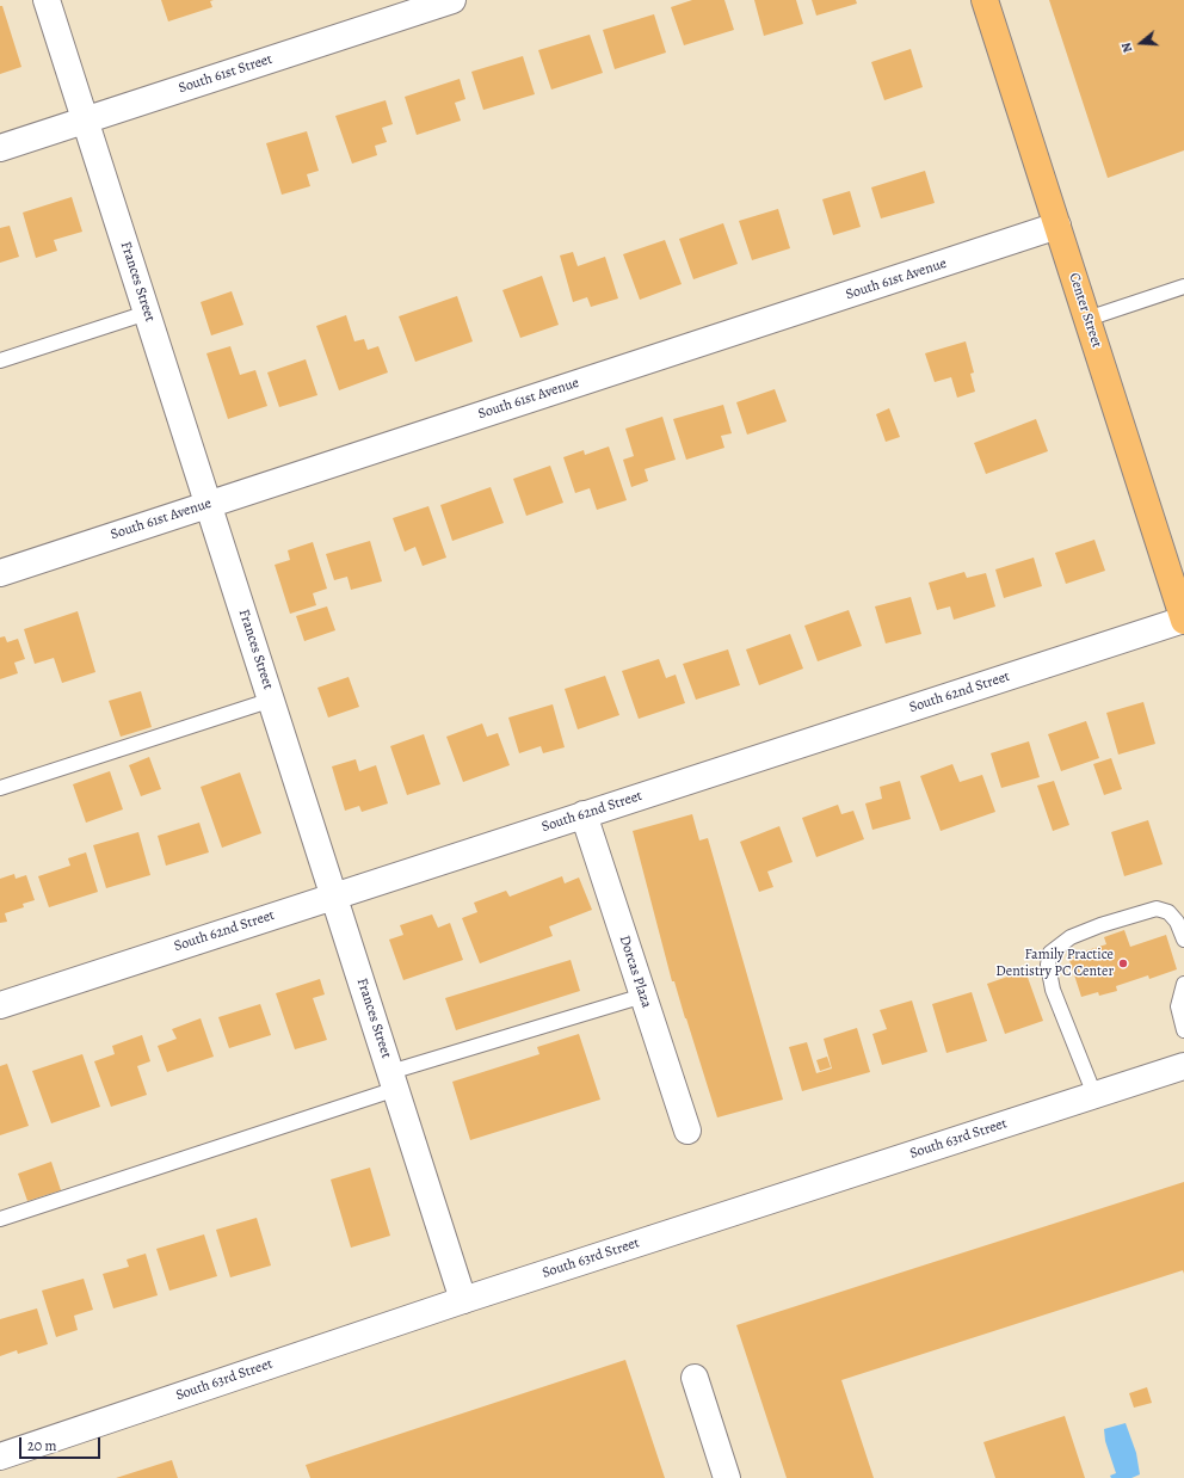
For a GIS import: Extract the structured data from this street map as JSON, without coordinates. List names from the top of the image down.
{
  "streets": {
    "main road": ["Center Street"],
    "street": [
      "South 61st Street",
      "South 61st Avenue",
      "Frances Street",
      "South 62nd Street",
      "Dorcas Plaza",
      "South 63rd Street"
    ]
  },
  "crossings": [
    ["South 61st Street", "Frances Street"],
    ["South 61st Avenue", "Frances Street"],
    ["South 61st Avenue", "Center Street"],
    ["Frances Street", "South 62nd Street"],
    ["Frances Street", "South 63rd Street"],
    ["Center Street", "South 62nd Street"],
    ["South 62nd Street", "Dorcas Plaza"]
  ],
  "places": ["Family Practice Dentistry PC Center"],
  "scale_bar": "20 m",
  "north": "left"
}
